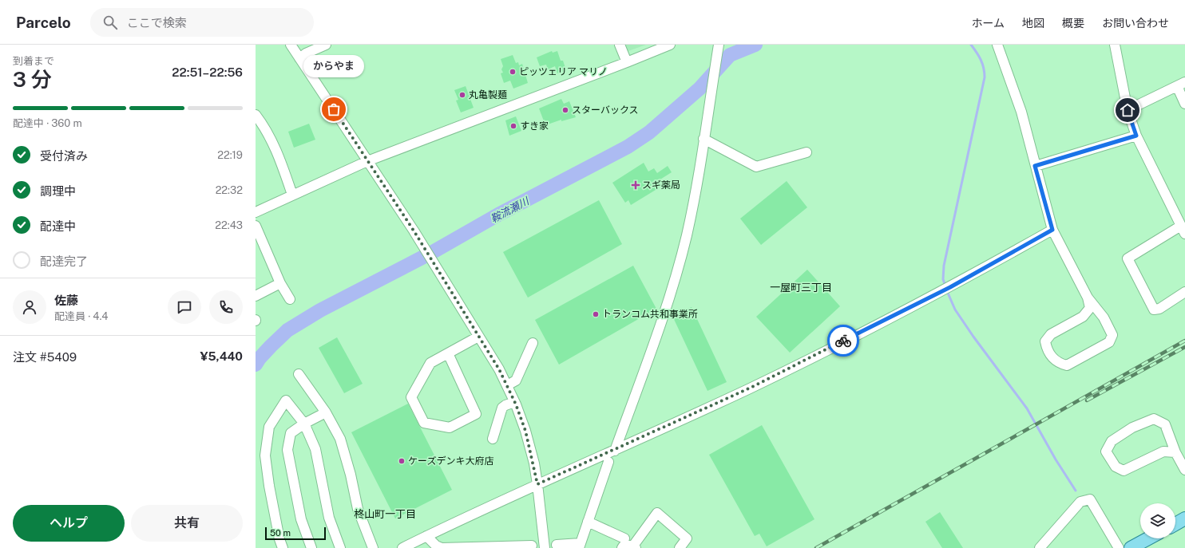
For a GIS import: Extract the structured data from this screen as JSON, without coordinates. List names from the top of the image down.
{
  "districts": ["一屋町三丁目", "柊山町一丁目"],
  "water": ["鞍流瀬川"],
  "places": {
    "other": [
      "ピッツェリア マリノ",
      "丸亀製麺",
      "からやま",
      "スターバックス",
      "すき家",
      "トランコム共和事業所",
      "ケーズデンキ大府店"
    ],
    "health": ["スギ薬局"]
  },
  "scale_bar": "50 m",
  "page": {
    "header": "Parcelo",
    "search": "ここで検索",
    "nav": [
      "ホーム",
      "地図",
      "概要",
      "お問い合わせ"
    ],
    "heading": ["3 分", "到着まで", "22:51–22:56"],
    "panel": [
      "佐藤",
      "配達員 · 4.4",
      "注文 #5409",
      "¥5,440"
    ],
    "bubble": "からやま",
    "bar": "配達中 · 360 m",
    "list": [
      ["受付済み", "22:19"],
      ["調理中", "22:32"],
      ["配達中", "22:43"],
      "配達完了"
    ],
    "buttons": ["ヘルプ", "共有"],
    "scale": "50 m"
  }
}
